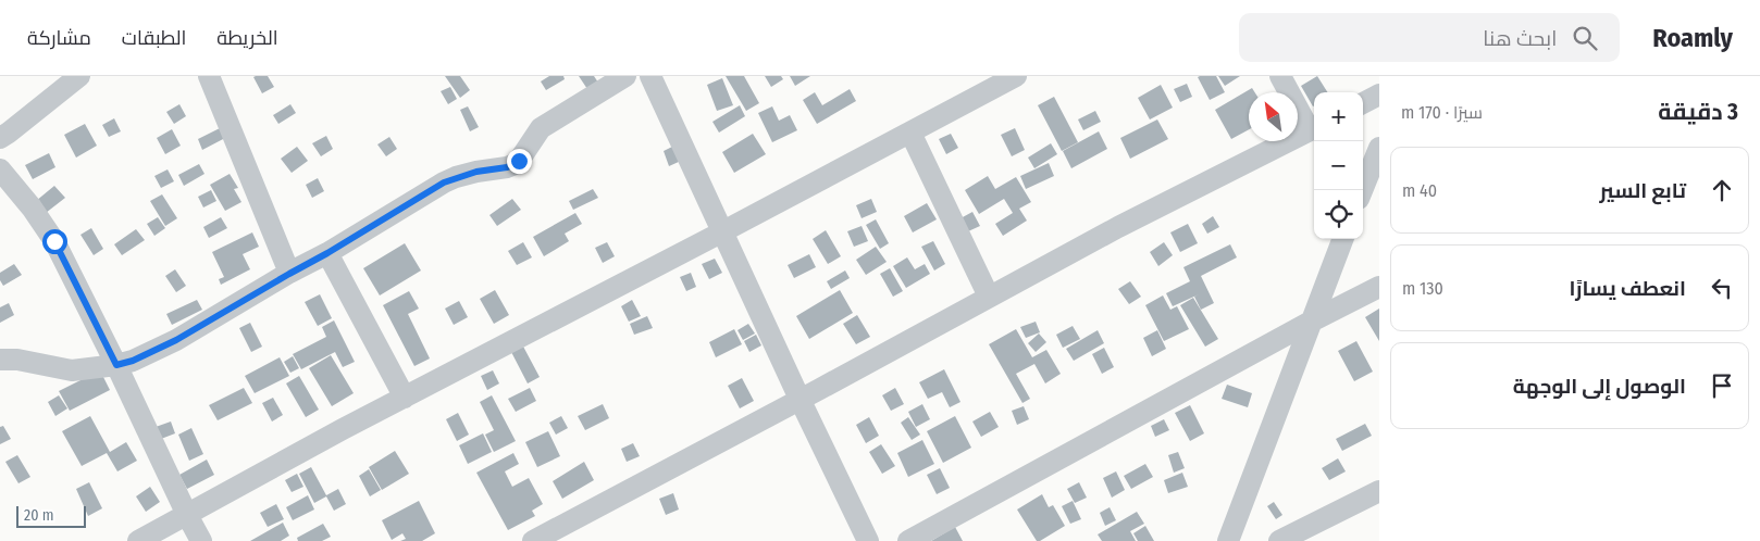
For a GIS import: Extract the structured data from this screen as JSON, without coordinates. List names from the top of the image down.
{
  "scale_bar": "20 m",
  "north": "top left",
  "page": {
    "header": "Roamly",
    "search": "ابحث هنا",
    "nav": ["الخريطة", "الطبقات", "مشاركة"],
    "heading": ["3 دقيقة", "سيرًا · 170 m"],
    "map_buttons": ["+", "−"],
    "list": [
      ["تابع السير", "40 m"],
      ["انعطف يسارًا", "130 m"],
      "الوصول إلى الوجهة"
    ],
    "scale": "20 m"
  }
}
